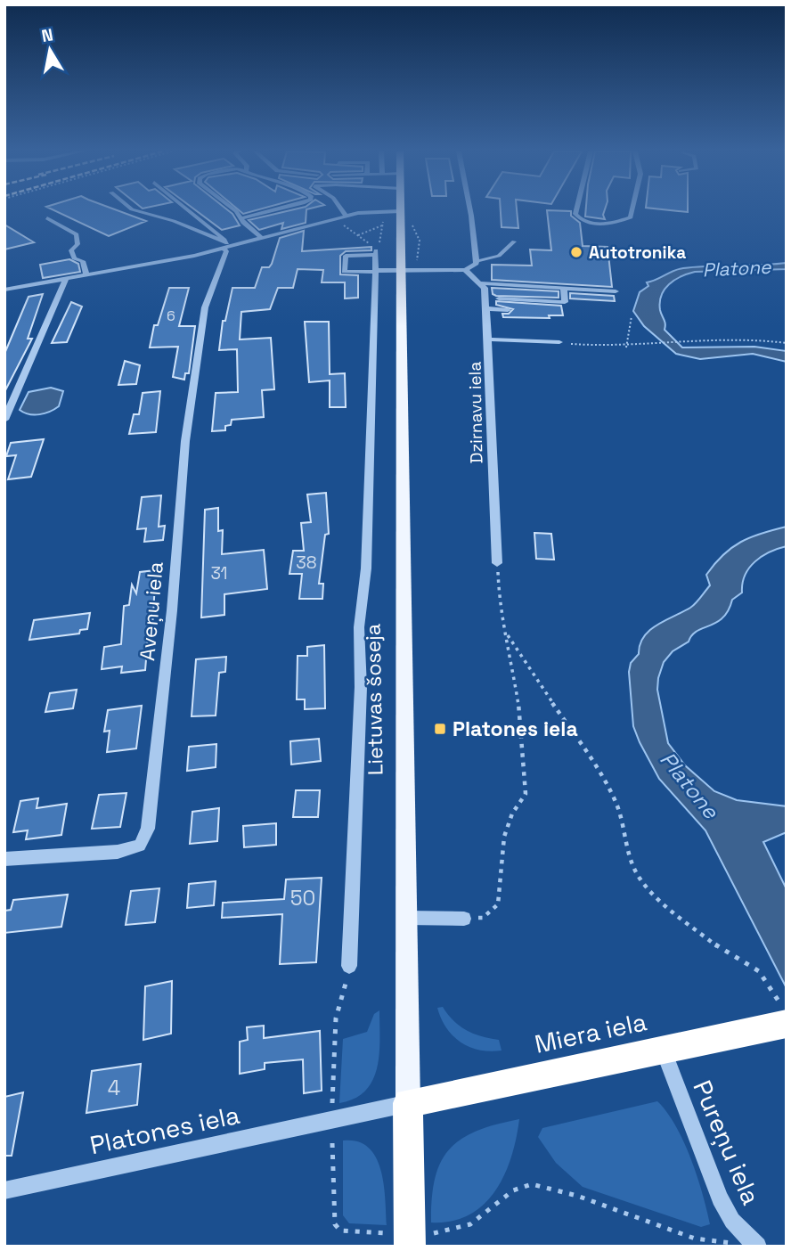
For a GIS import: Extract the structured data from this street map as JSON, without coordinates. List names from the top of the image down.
{
  "streets": {
    "highway": ["Lietuvas šoseja", "Miera iela"],
    "street": [
      "Dzirnavu iela",
      "Aveņu iela",
      "Platones iela",
      "Pureņu iela"
    ]
  },
  "crossings": [
    ["Lietuvas šoseja", "Miera iela"],
    ["Lietuvas šoseja", "Platones iela"],
    ["Miera iela", "Platones iela"],
    ["Miera iela", "Pureņu iela"]
  ],
  "water": ["Platone"],
  "places": {
    "other": ["Autotronika"],
    "transit": ["Platones iela"]
  },
  "house_numbers": [
    "6",
    "38",
    "31",
    "50",
    "4"
  ],
  "north": "top"
}
